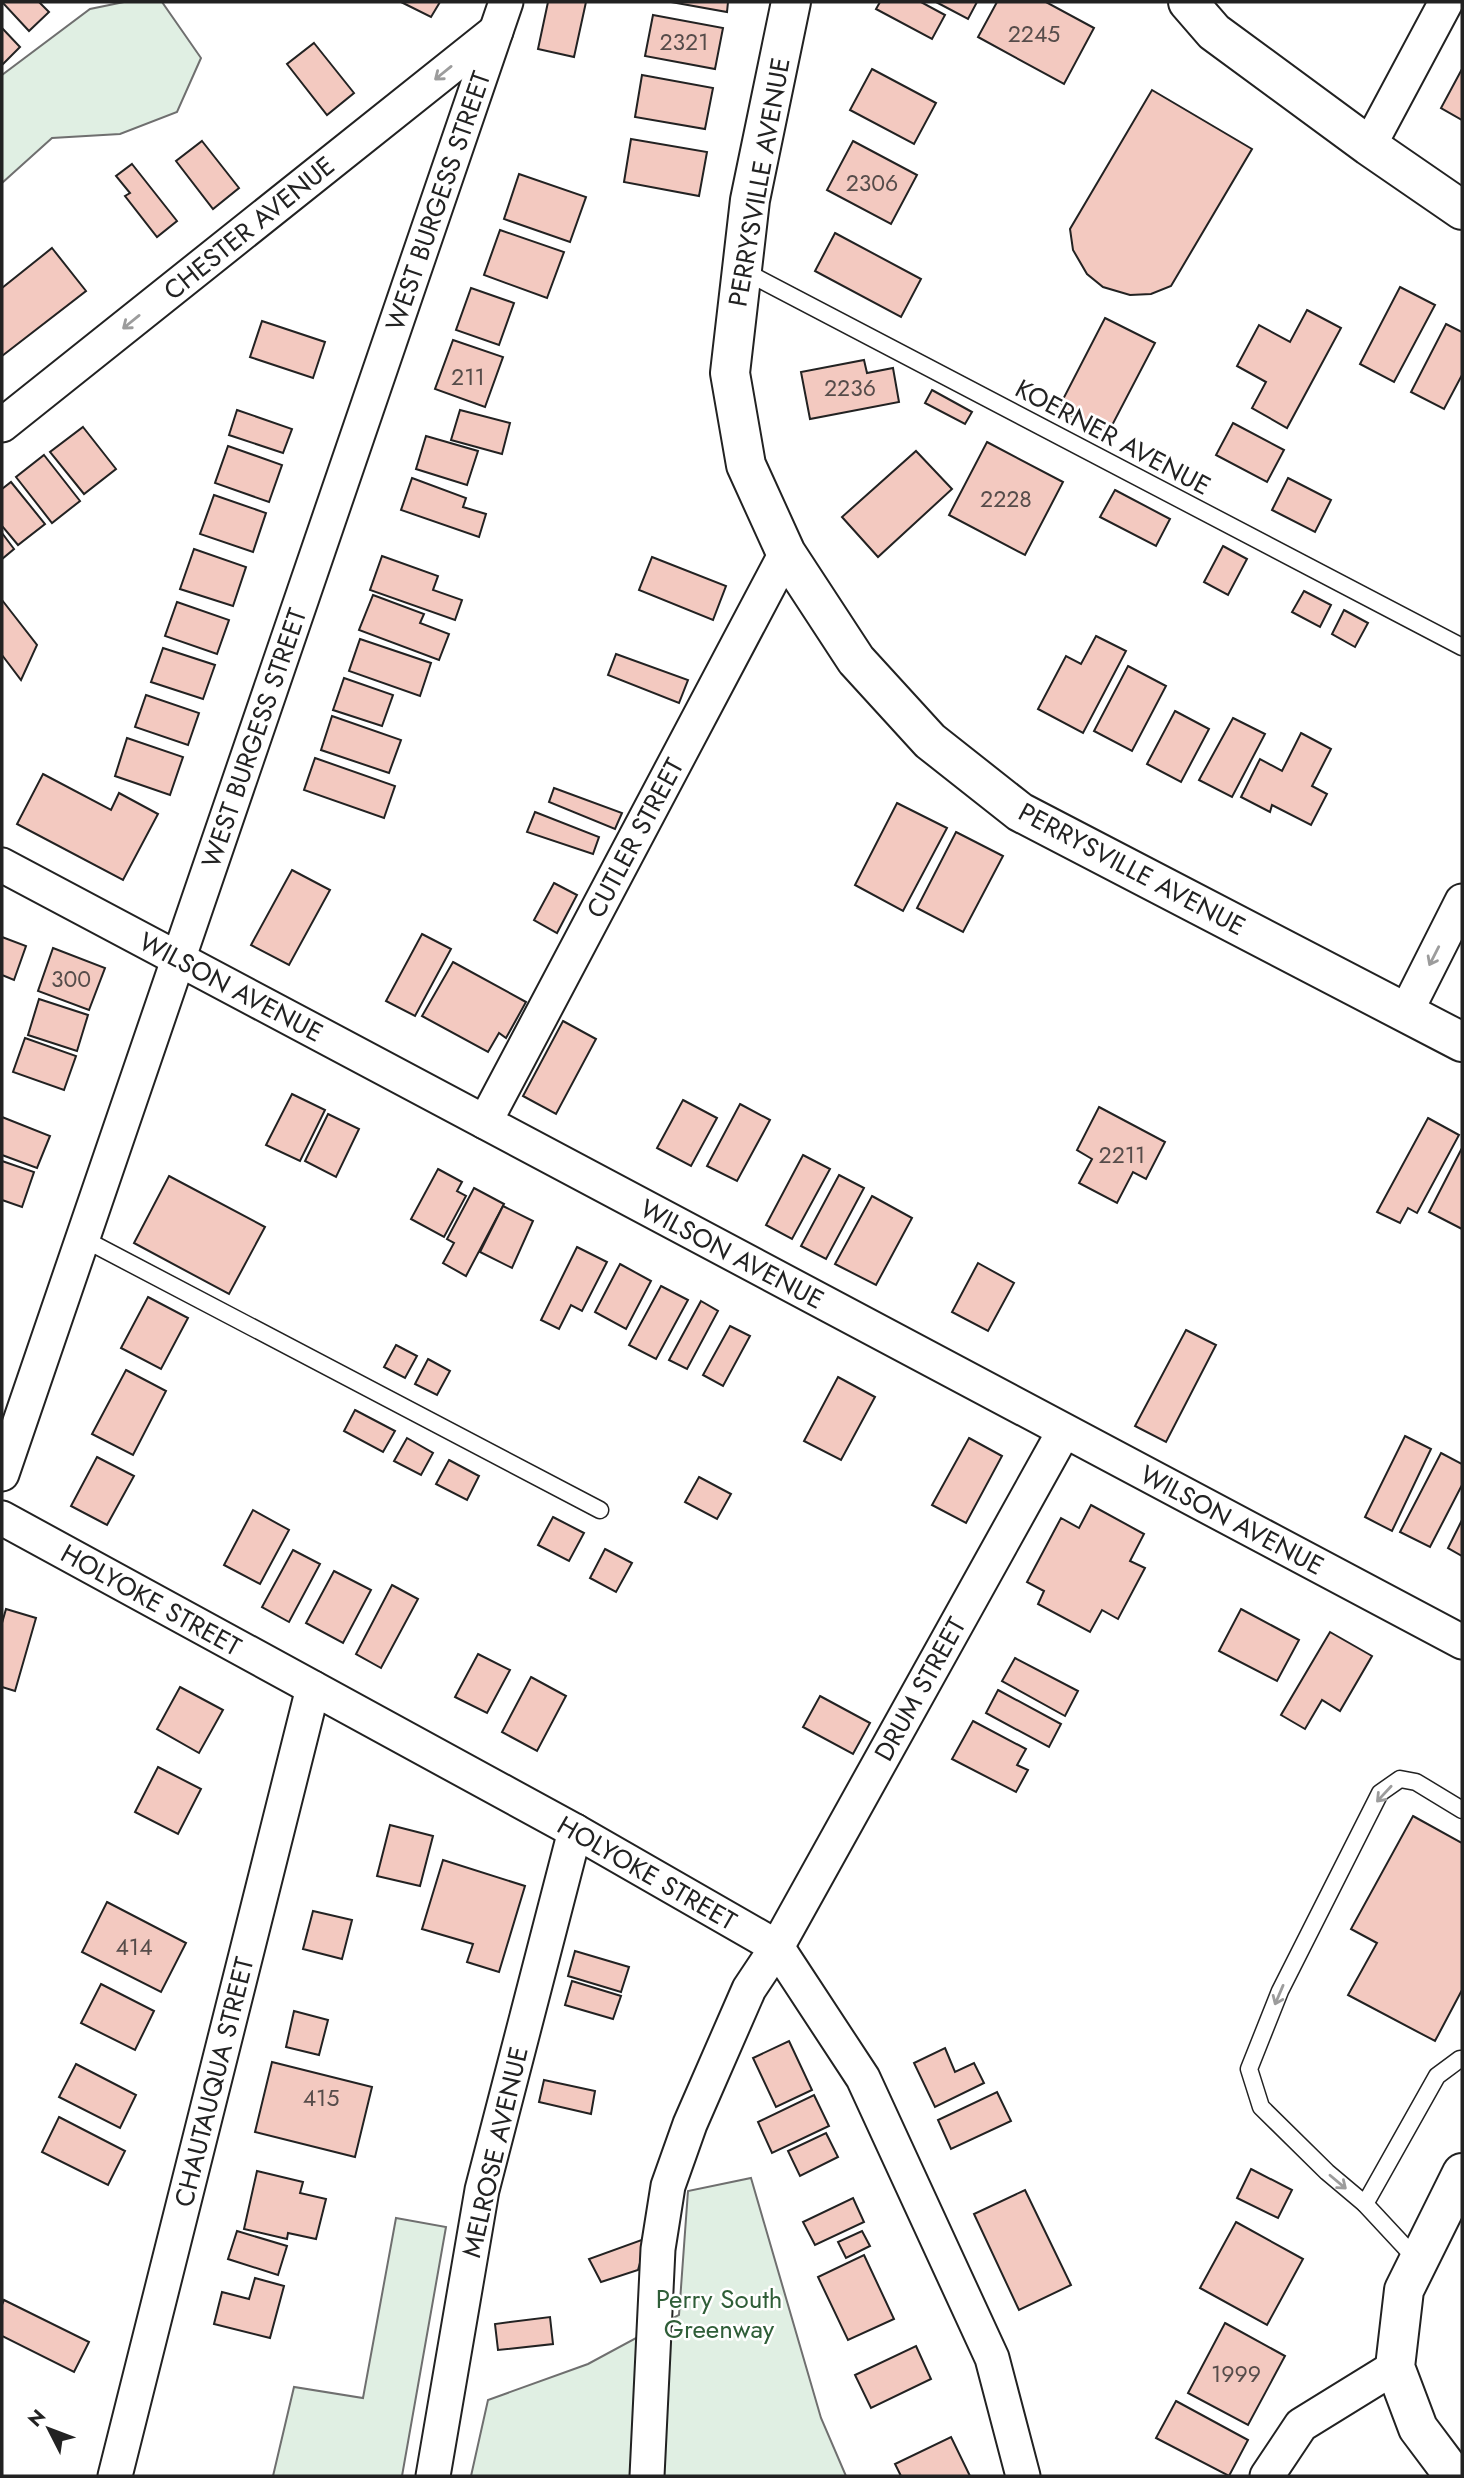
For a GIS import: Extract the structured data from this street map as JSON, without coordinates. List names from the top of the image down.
{
  "streets": {
    "street": [
      "PERRYSVILLE AVENUE",
      "WEST BURGESS STREET",
      "CHESTER AVENUE",
      "CUTLER STREET",
      "WILSON AVENUE",
      "HOLYOKE STREET",
      "DRUM STREET",
      "CHAUTAUQUA STREET",
      "MELROSE AVENUE"
    ],
    "lane": ["KOERNER AVENUE"]
  },
  "crossings": [
    ["PERRYSVILLE AVENUE", "KOERNER AVENUE"],
    ["PERRYSVILLE AVENUE", "CUTLER STREET"],
    ["WEST BURGESS STREET", "CHESTER AVENUE"],
    ["WEST BURGESS STREET", "WILSON AVENUE"],
    ["CUTLER STREET", "WILSON AVENUE"],
    ["WILSON AVENUE", "DRUM STREET"],
    ["HOLYOKE STREET", "DRUM STREET"],
    ["HOLYOKE STREET", "CHAUTAUQUA STREET"],
    ["HOLYOKE STREET", "MELROSE AVENUE"]
  ],
  "one_way": ["CHESTER AVENUE"],
  "parks": ["Perry South Greenway"],
  "house_numbers": [
    "2245",
    "2321",
    "2306",
    "211",
    "2236",
    "2228",
    "300",
    "2211",
    "414",
    "415",
    "1999"
  ],
  "north": "top left"
}
